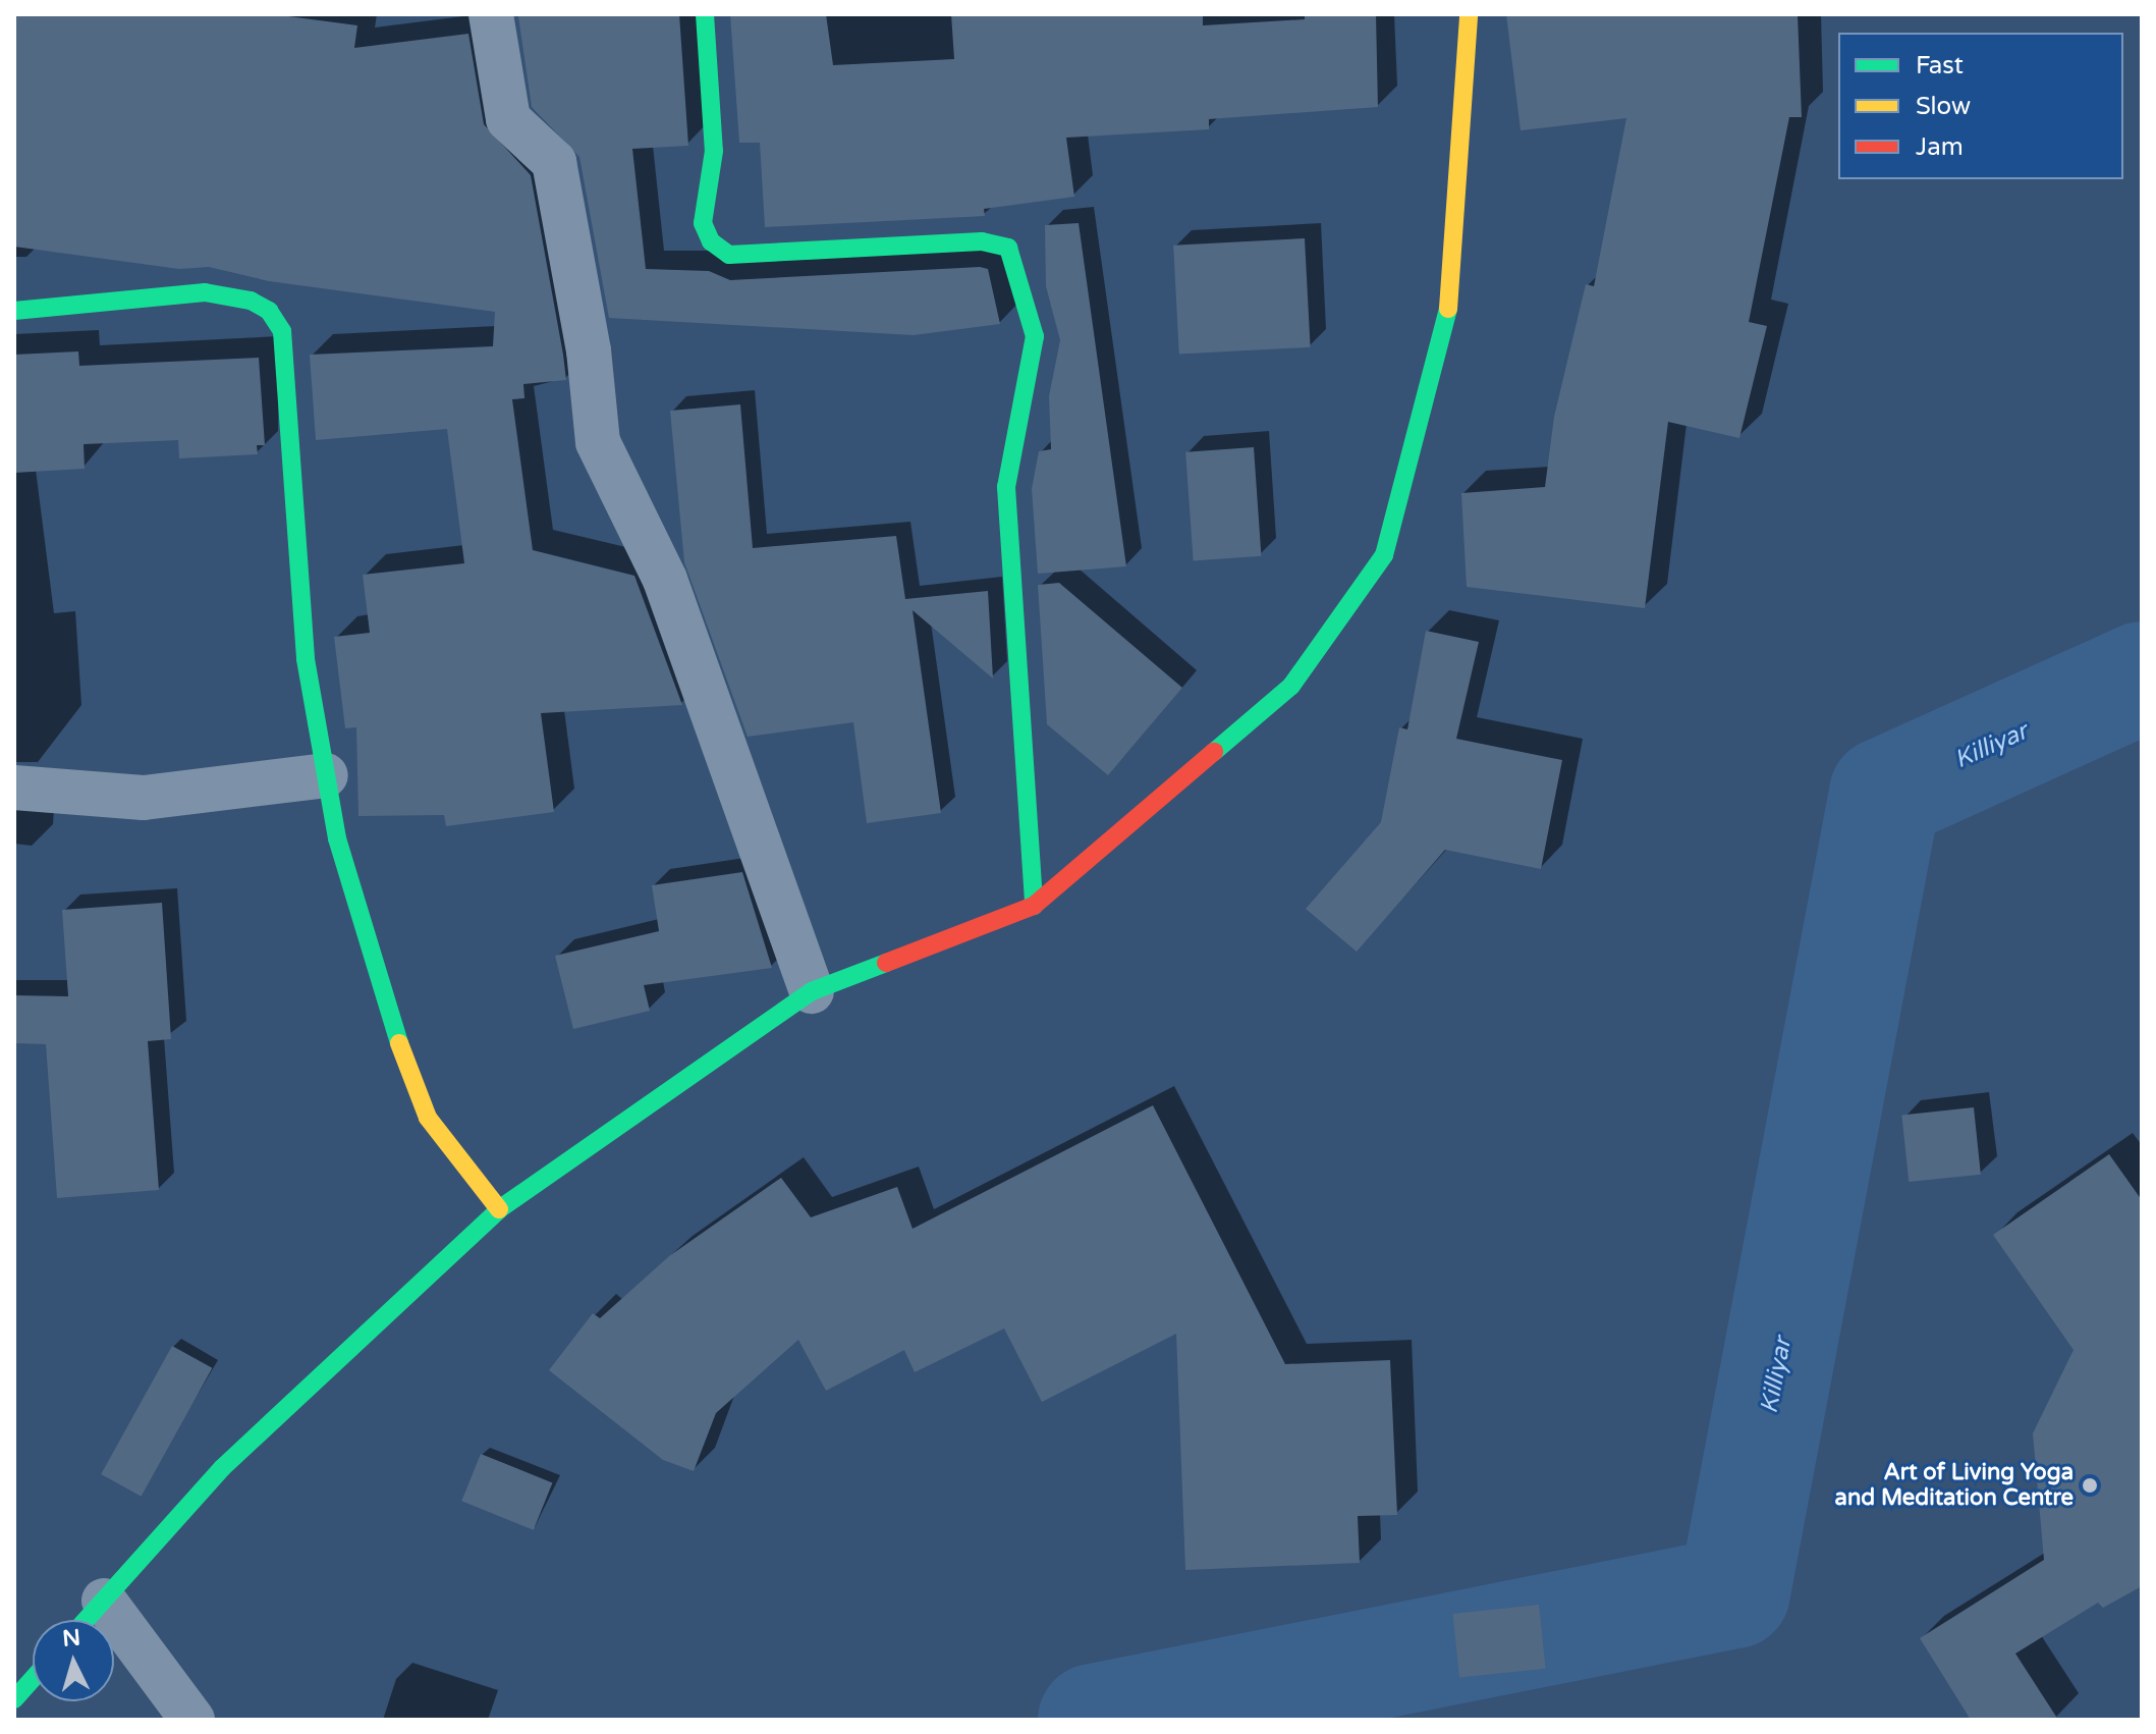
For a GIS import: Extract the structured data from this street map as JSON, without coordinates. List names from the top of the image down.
{
  "water": ["Killiyar"],
  "places": ["Art of Living Yoga and Meditation Centre"],
  "legend": ["Fast", "Slow", "Jam"],
  "north": "top"
}
